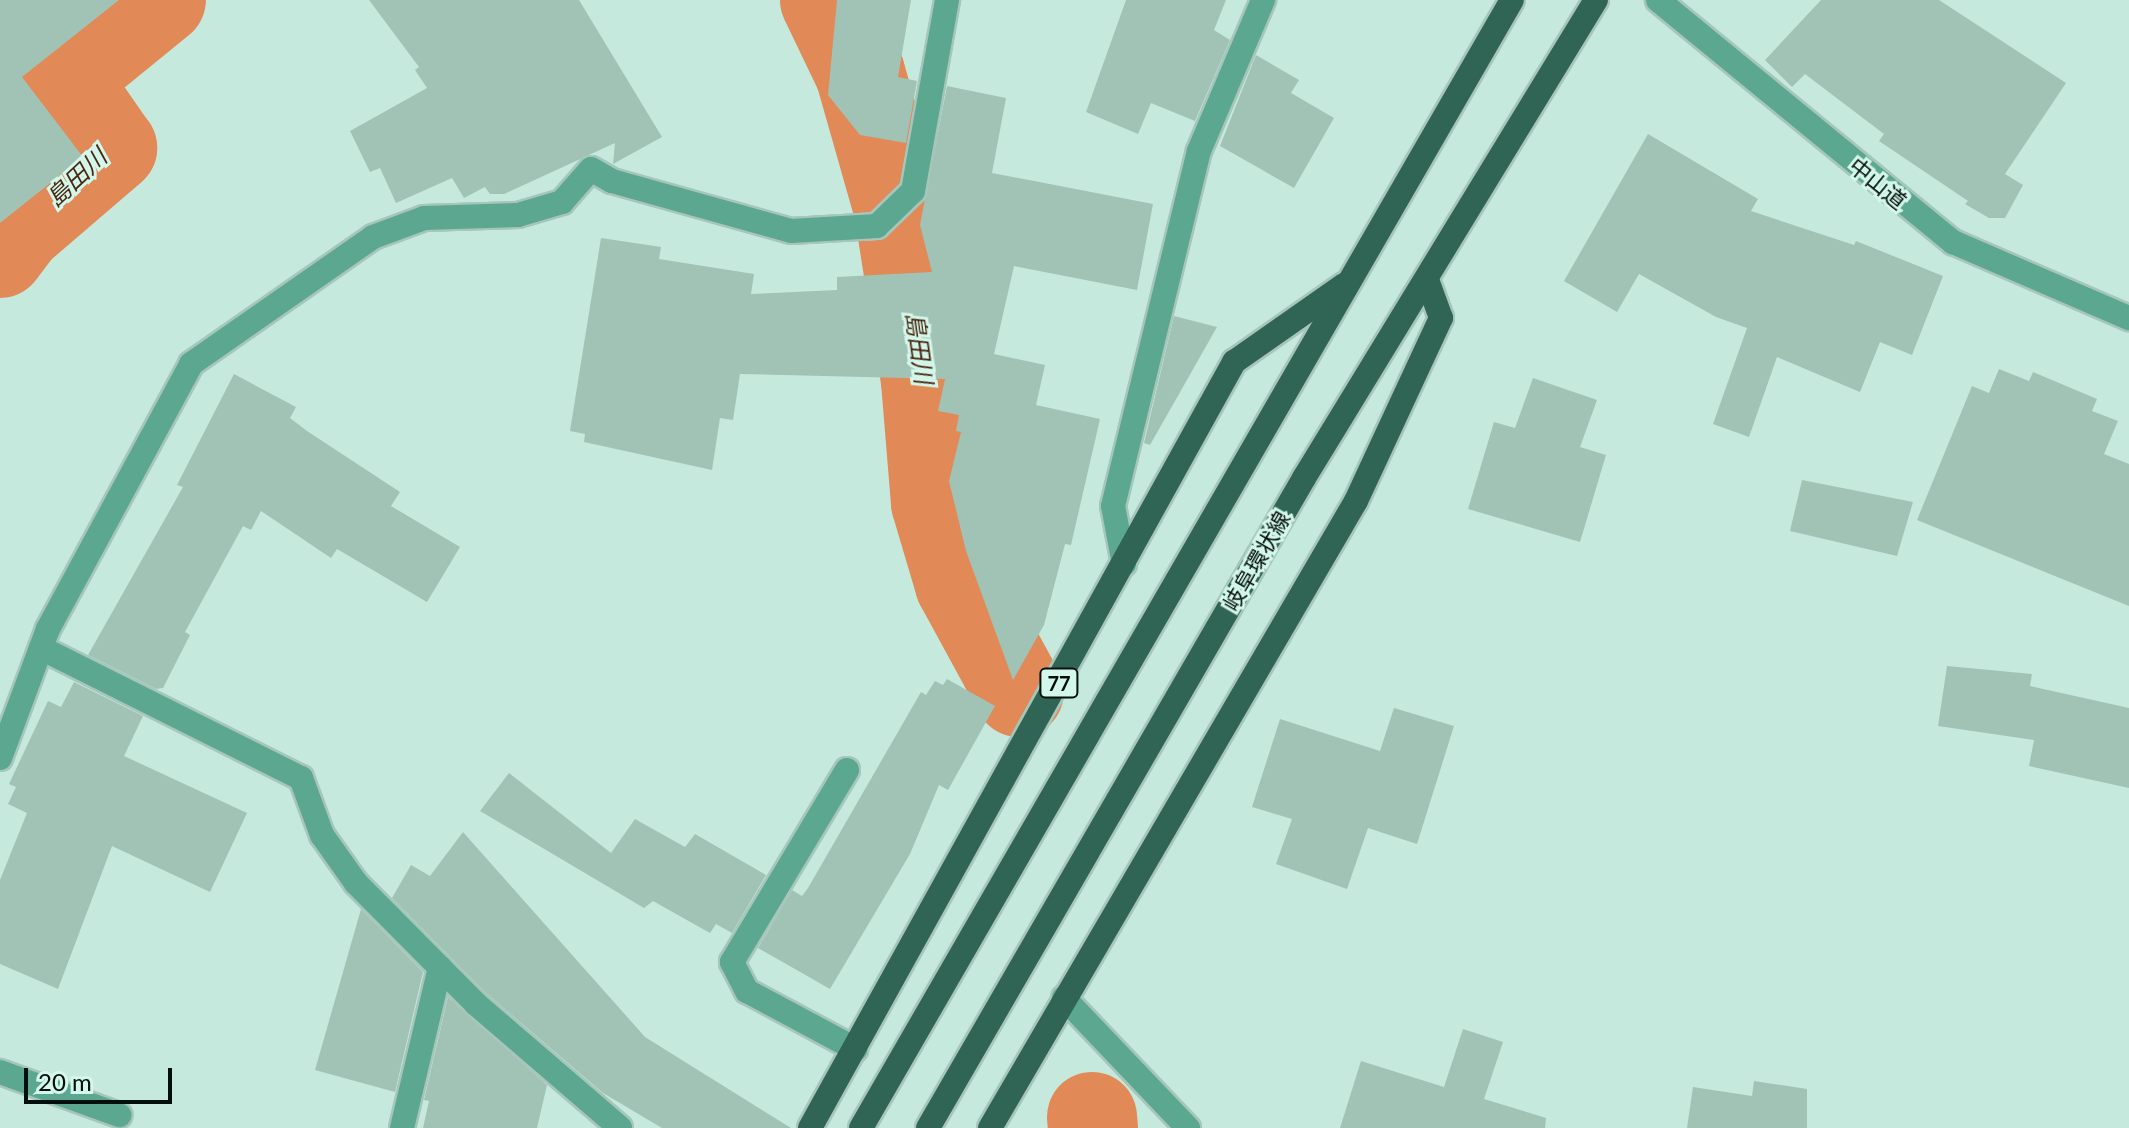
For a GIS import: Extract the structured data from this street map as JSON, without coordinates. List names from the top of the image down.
{
  "streets": {
    "main road": ["岐阜環状線", "77"],
    "street": ["中山道"]
  },
  "water": ["島田川"],
  "scale_bar": "20 m"
}
